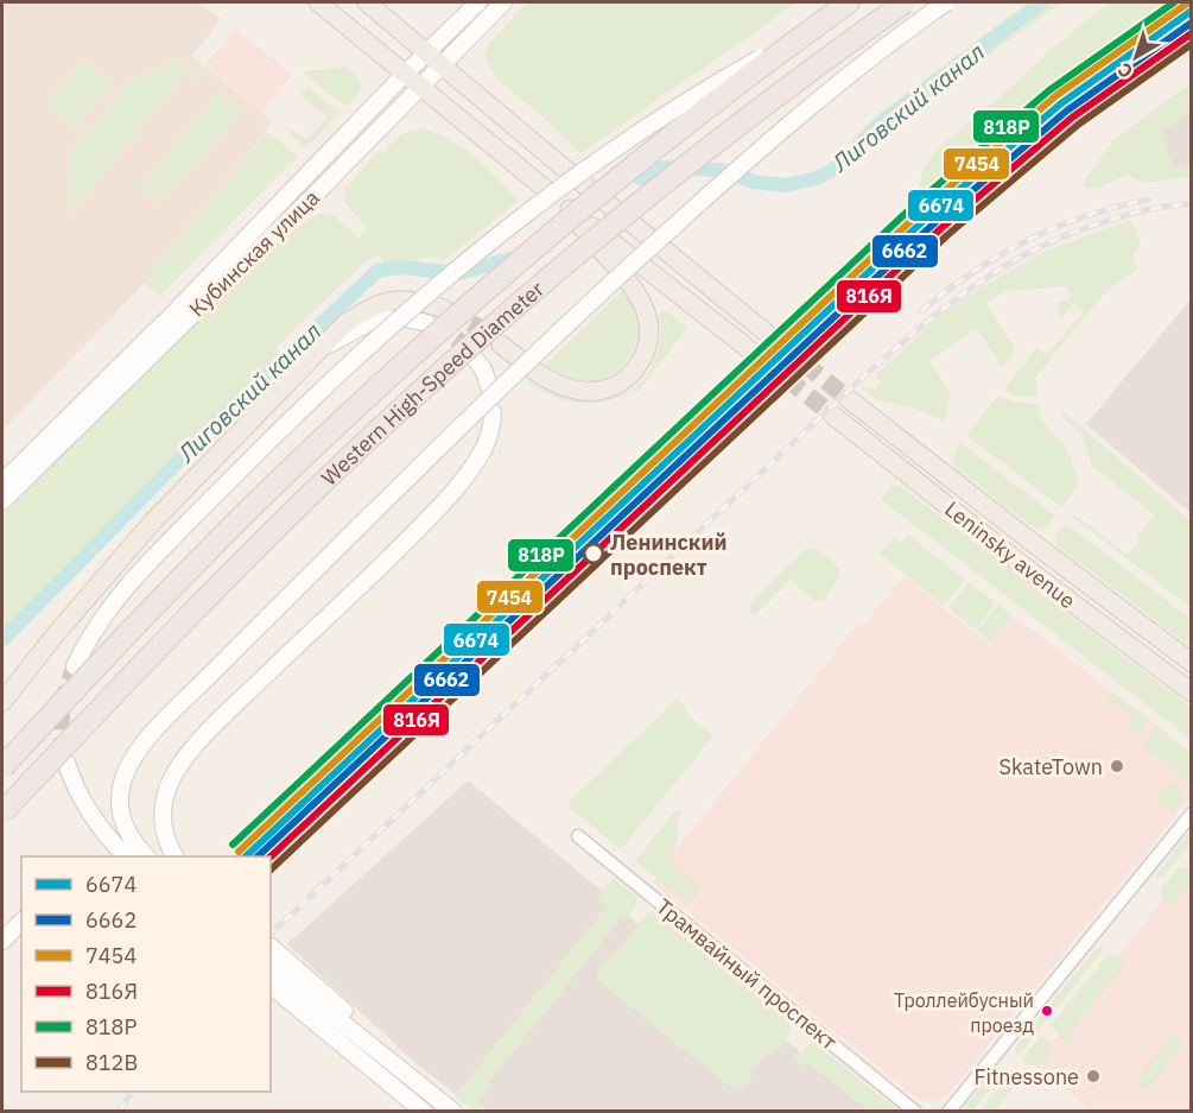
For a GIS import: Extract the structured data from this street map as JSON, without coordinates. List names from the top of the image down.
{
  "streets": {
    "highway": ["Western High-Speed Diameter"],
    "main road": ["Кубинская улица", "Leninsky avenue"],
    "street": ["Трамвайный проспект"]
  },
  "water": ["Лиговский канал"],
  "places": [
    "Ленинский проспект",
    "SkateTown",
    "Троллейбусный проезд",
    "Fitnessone"
  ],
  "lines": [
    "transit line 818Р",
    "transit line 7454",
    "transit line 6674",
    "transit line 6662",
    "transit line 816Я",
    "transit line 812В"
  ],
  "legend": [
    "6674",
    "6662",
    "7454",
    "816Я",
    "818Р",
    "812В"
  ],
  "north": "bottom left"
}
